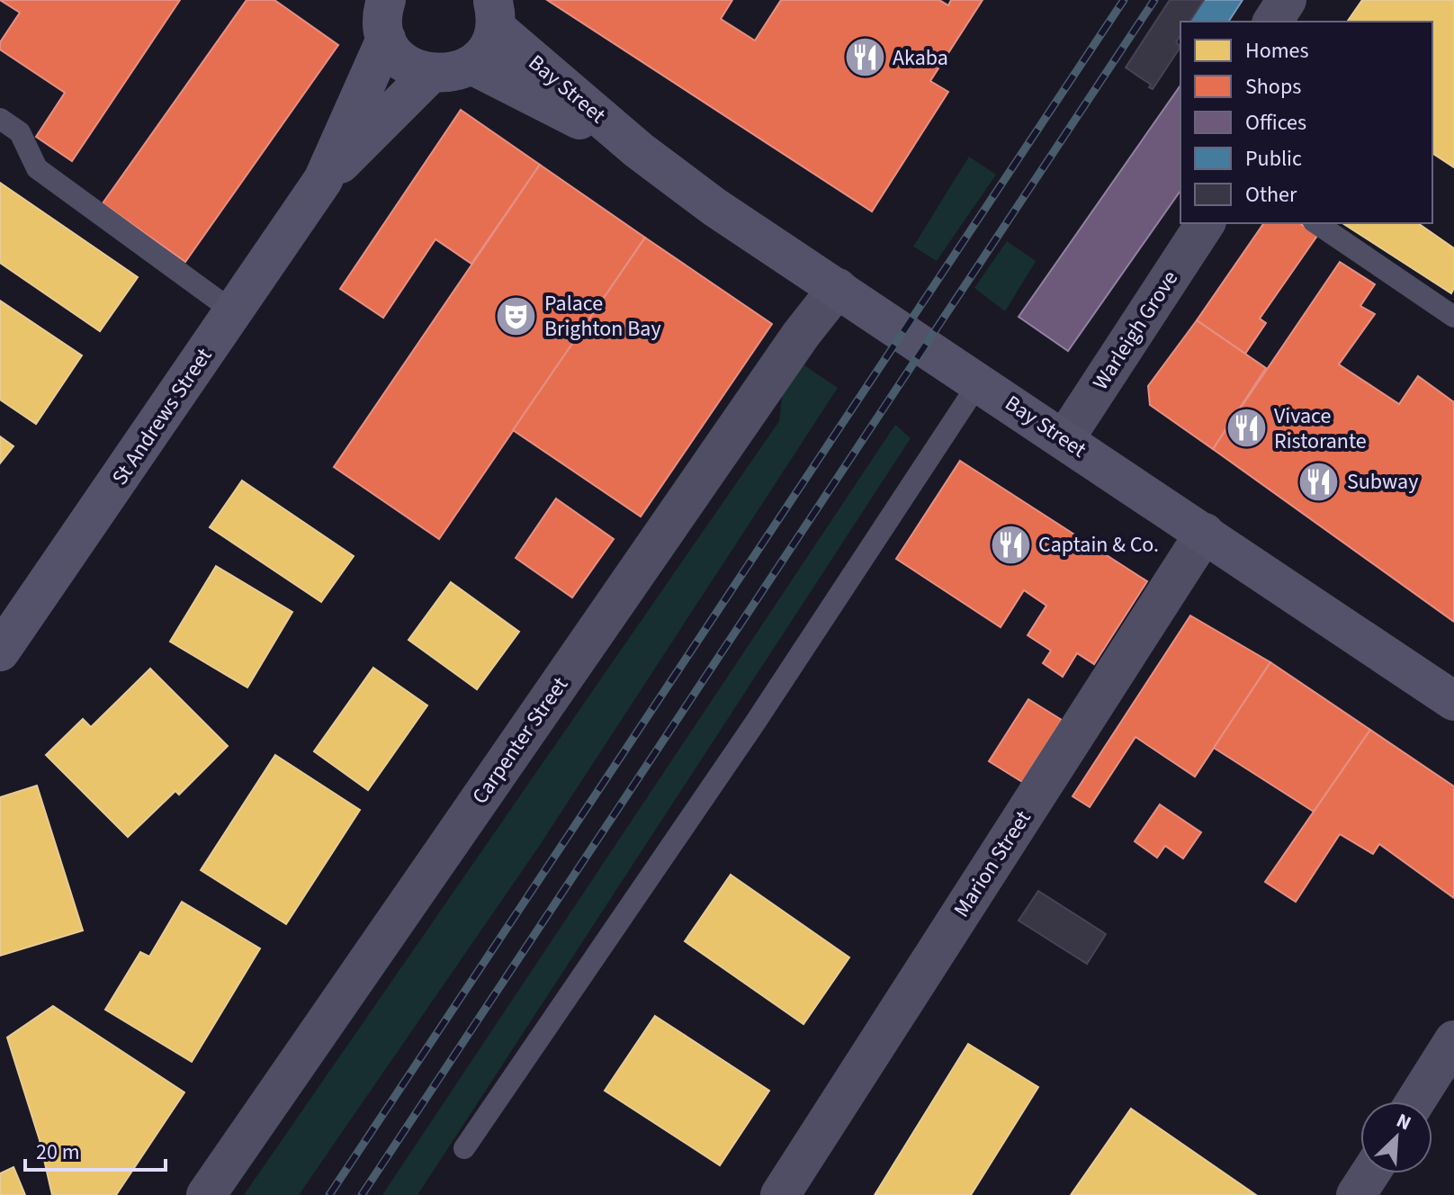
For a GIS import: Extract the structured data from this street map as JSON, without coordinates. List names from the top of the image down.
{
  "streets": {
    "street": [
      "Bay Street",
      "Warleigh Grove",
      "St Andrews Street",
      "Carpenter Street",
      "Marion Street"
    ]
  },
  "crossings": [
    ["Bay Street", "Warleigh Grove"],
    ["Bay Street", "Carpenter Street"],
    ["Bay Street", "Marion Street"]
  ],
  "places": {
    "restaurant": [
      "Akaba",
      "Vivace Ristorante",
      "Subway",
      "Captain & Co."
    ],
    "theatre": ["Palace Brighton Bay"]
  },
  "legend": [
    "Homes",
    "Shops",
    "Offices",
    "Public",
    "Other"
  ],
  "scale_bar": "20 m",
  "north": "top right"
}
